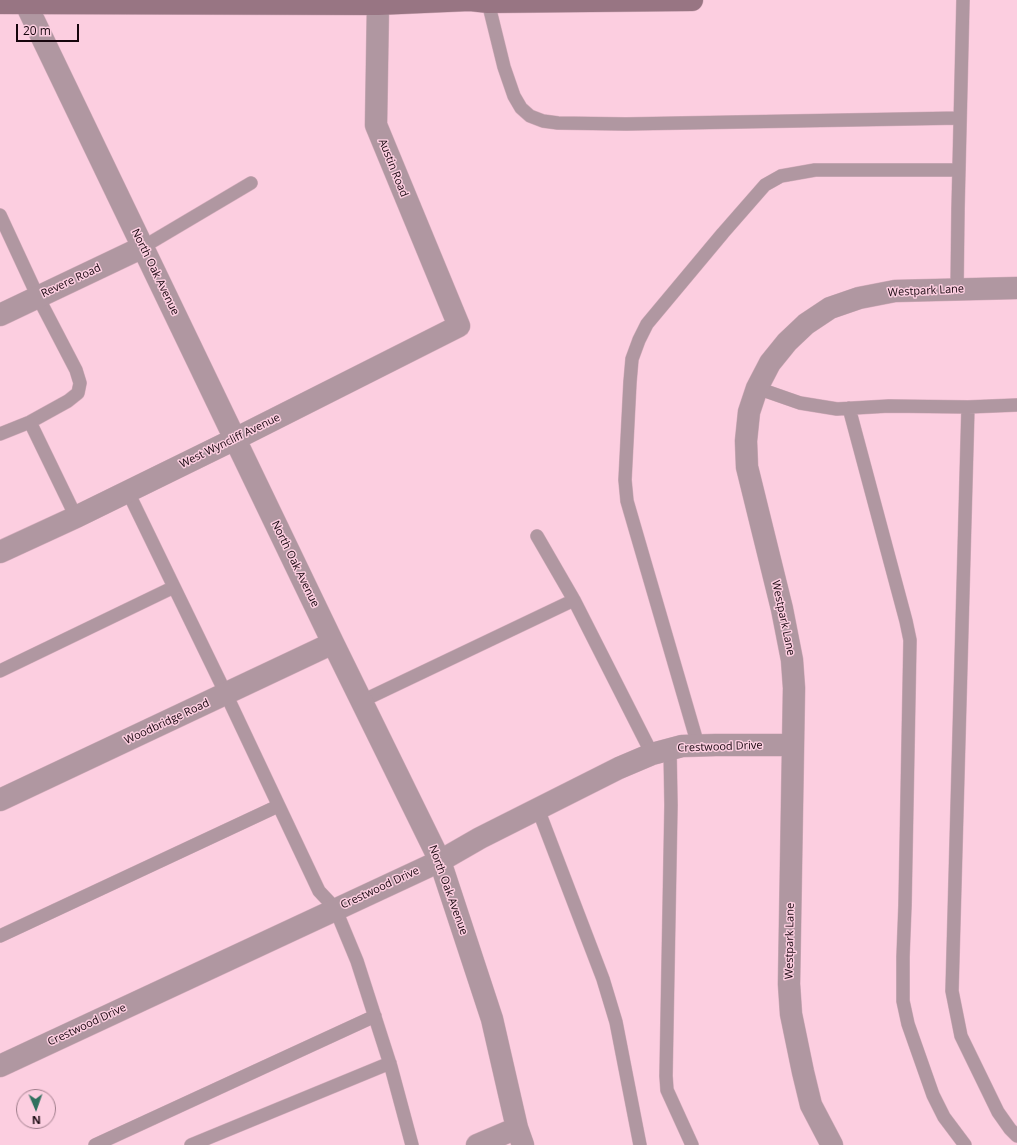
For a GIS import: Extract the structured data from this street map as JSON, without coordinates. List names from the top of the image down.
{
  "streets": {
    "street": [
      "Austin Road",
      "North Oak Avenue",
      "Revere Road",
      "Westpark Lane",
      "West Wyncliff Avenue",
      "Woodbridge Road",
      "Crestwood Drive"
    ]
  },
  "crossings": [
    ["Austin Road", "West Wyncliff Avenue"],
    ["North Oak Avenue", "Revere Road"],
    ["North Oak Avenue", "West Wyncliff Avenue"],
    ["North Oak Avenue", "Woodbridge Road"],
    ["North Oak Avenue", "Crestwood Drive"],
    ["Westpark Lane", "Crestwood Drive"]
  ],
  "scale_bar": "20 m",
  "north": "bottom"
}
